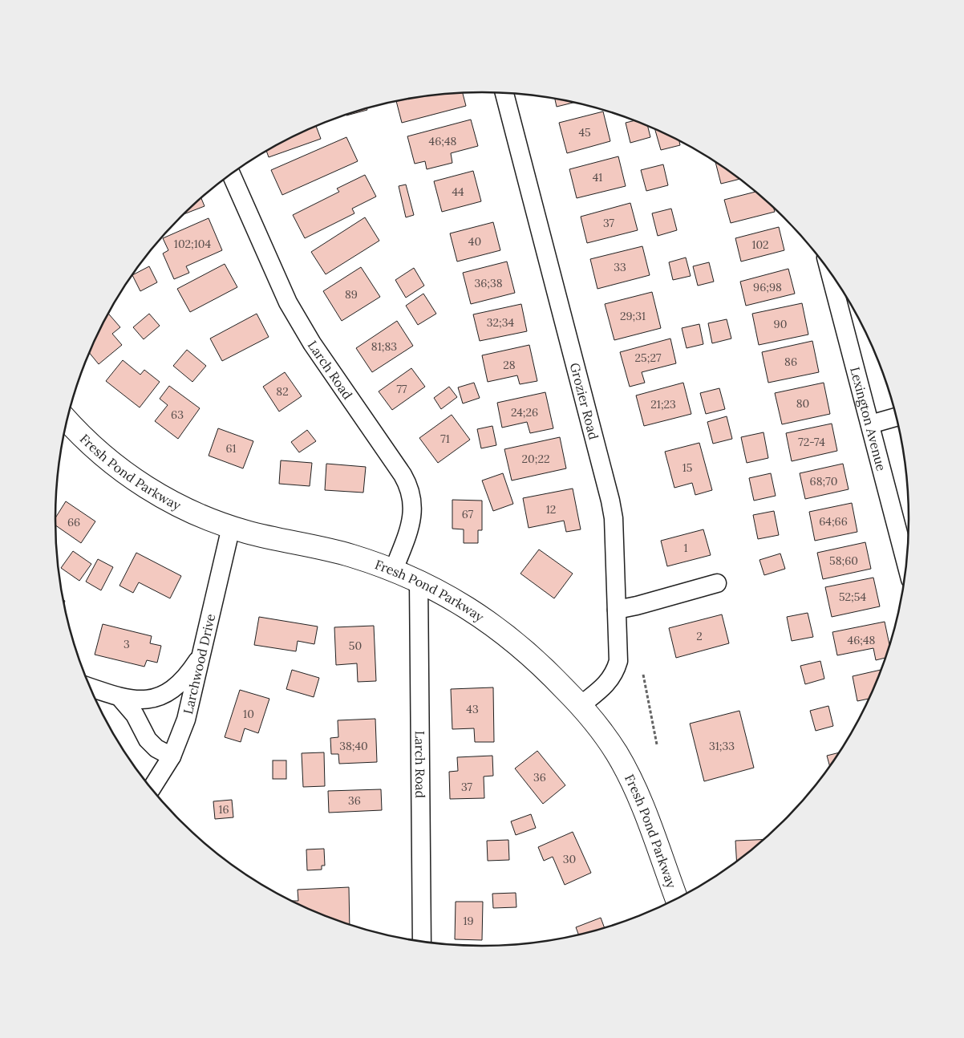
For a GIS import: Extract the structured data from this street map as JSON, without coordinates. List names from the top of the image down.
{
  "streets": {
    "highway": ["Fresh Pond Parkway"],
    "street": [
      "Larch Road",
      "Grozier Road",
      "Lexington Avenue",
      "Larchwood Drive"
    ]
  },
  "crossings": [
    ["Larch Road", "Fresh Pond Parkway"],
    ["Grozier Road", "Fresh Pond Parkway"],
    ["Fresh Pond Parkway", "Larchwood Drive"]
  ],
  "house_numbers": [
    "45",
    "46;48",
    "41",
    "44",
    "37",
    "40",
    "102;104",
    "102",
    "33",
    "36;38",
    "96;98",
    "89",
    "29;31",
    "32;34",
    "90",
    "81;83",
    "25;27",
    "86",
    "28",
    "77",
    "82",
    "80",
    "21;23",
    "24;26",
    "63",
    "71",
    "72-74",
    "61",
    "20;22",
    "15",
    "68;70",
    "12",
    "67",
    "64;66",
    "66",
    "1",
    "58;60",
    "52;54",
    "2",
    "46;48",
    "3",
    "50",
    "43",
    "10",
    "38;40",
    "31;33",
    "36",
    "37",
    "36",
    "16",
    "30",
    "19"
  ]
}
